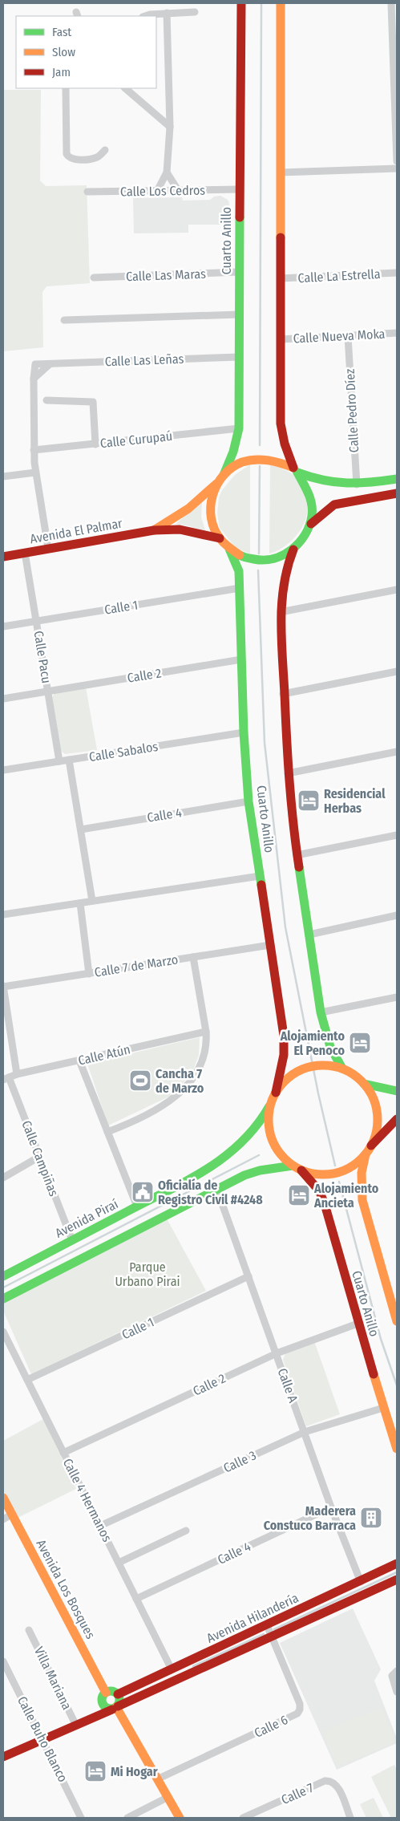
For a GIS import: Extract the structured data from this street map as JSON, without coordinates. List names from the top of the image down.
{
  "streets": {
    "main road": [
      "Cuarto Anillo",
      "Avenida El Palmar",
      "Avenida Piraí",
      "Avenida Los Bosques",
      "Avenida Hilandería"
    ],
    "street": [
      "Calle Los Cedros",
      "Calle Las Maras",
      "Calle La Estrella",
      "Calle Nueva Moka",
      "Calle Las Leñas",
      "Calle Pedro Díez",
      "Calle Curupaú",
      "Calle 1",
      "Calle Pacu",
      "Calle 2",
      "Calle Sabalos",
      "Calle 4",
      "Calle 7 de Marzo",
      "Calle Atún",
      "Calle Campiñas",
      "Calle A",
      "Calle 3",
      "Calle 4 Hermanos",
      "Villa Mariana",
      "Calle 6",
      "Calle Buho Blanco",
      "Calle 7"
    ]
  },
  "crossings": [
    ["Calle Los Cedros", "Cuarto Anillo"],
    ["Cuarto Anillo", "Calle Las Maras"],
    ["Cuarto Anillo", "Calle Las Leñas"],
    ["Cuarto Anillo", "Calle Curupaú"],
    ["Cuarto Anillo", "Avenida El Palmar"],
    ["Cuarto Anillo", "Calle 1"],
    ["Cuarto Anillo", "Calle 2"],
    ["Cuarto Anillo", "Calle Sabalos"],
    ["Cuarto Anillo", "Calle 4"],
    ["Cuarto Anillo", "Calle 7 de Marzo"],
    ["Cuarto Anillo", "Avenida Piraí"],
    ["Cuarto Anillo", "Calle 3"],
    ["Calle Nueva Moka", "Calle Pedro Díez"],
    ["Calle Las Leñas", "Calle Curupaú"],
    ["Calle Las Leñas", "Avenida El Palmar"],
    ["Avenida El Palmar", "Calle Pacu"],
    ["Calle 1", "Calle Pacu"],
    ["Calle 1", "Calle A"],
    ["Calle 1", "Calle 4 Hermanos"],
    ["Calle Pacu", "Calle 2"],
    ["Calle Pacu", "Calle Sabalos"],
    ["Calle 2", "Calle A"],
    ["Calle 2", "Calle 4 Hermanos"],
    ["Calle 4", "Calle A"],
    ["Calle 4", "Calle 4 Hermanos"],
    ["Calle Atún", "Calle Campiñas"],
    ["Calle Campiñas", "Avenida Piraí"],
    ["Calle A", "Calle 3"],
    ["Calle A", "Avenida Hilandería"],
    ["Calle 3", "Calle 4 Hermanos"],
    ["Calle 4 Hermanos", "Avenida Hilandería"],
    ["Avenida Los Bosques", "Avenida Hilandería"],
    ["Avenida Hilandería", "Villa Mariana"],
    ["Avenida Hilandería", "Calle 6"],
    ["Avenida Hilandería", "Calle Buho Blanco"]
  ],
  "parks": ["Parque Urbano Pirai"],
  "places": {
    "hotel": [
      "Residencial Herbas",
      "Alojamiento El Penoco",
      "Alojamiento Ancieta",
      "Mi Hogar"
    ],
    "sports": ["Cancha 7 de Marzo"],
    "public building": ["Oficialía de Registro Civil #4248"],
    "building": ["Maderera Constuco Barraca"]
  },
  "legend": ["Fast", "Slow", "Jam"]
}
